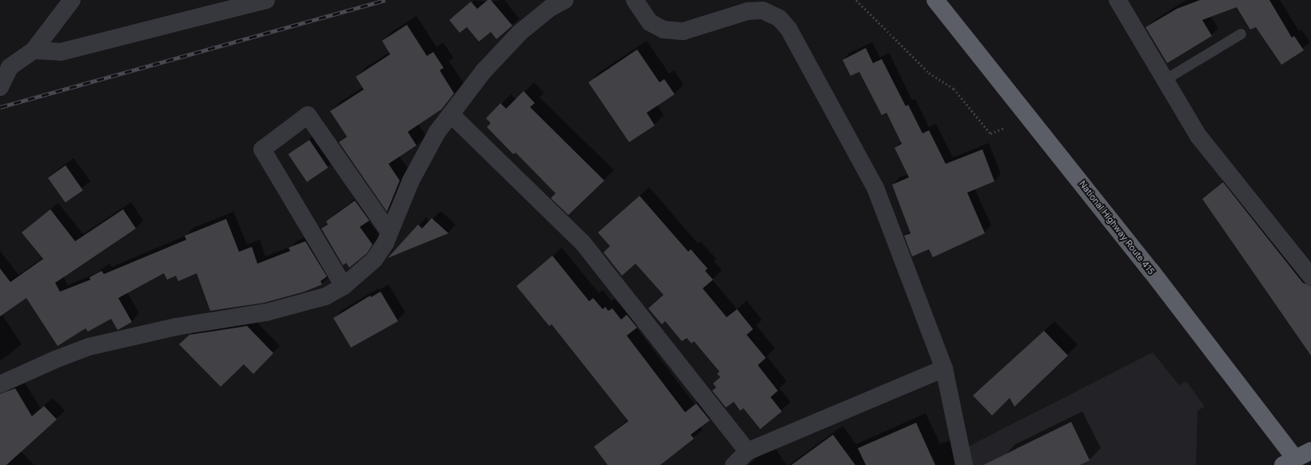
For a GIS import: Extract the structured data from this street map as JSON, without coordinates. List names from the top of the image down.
{
  "streets": {
    "highway": ["National Highway Route 415"]
  }
}
